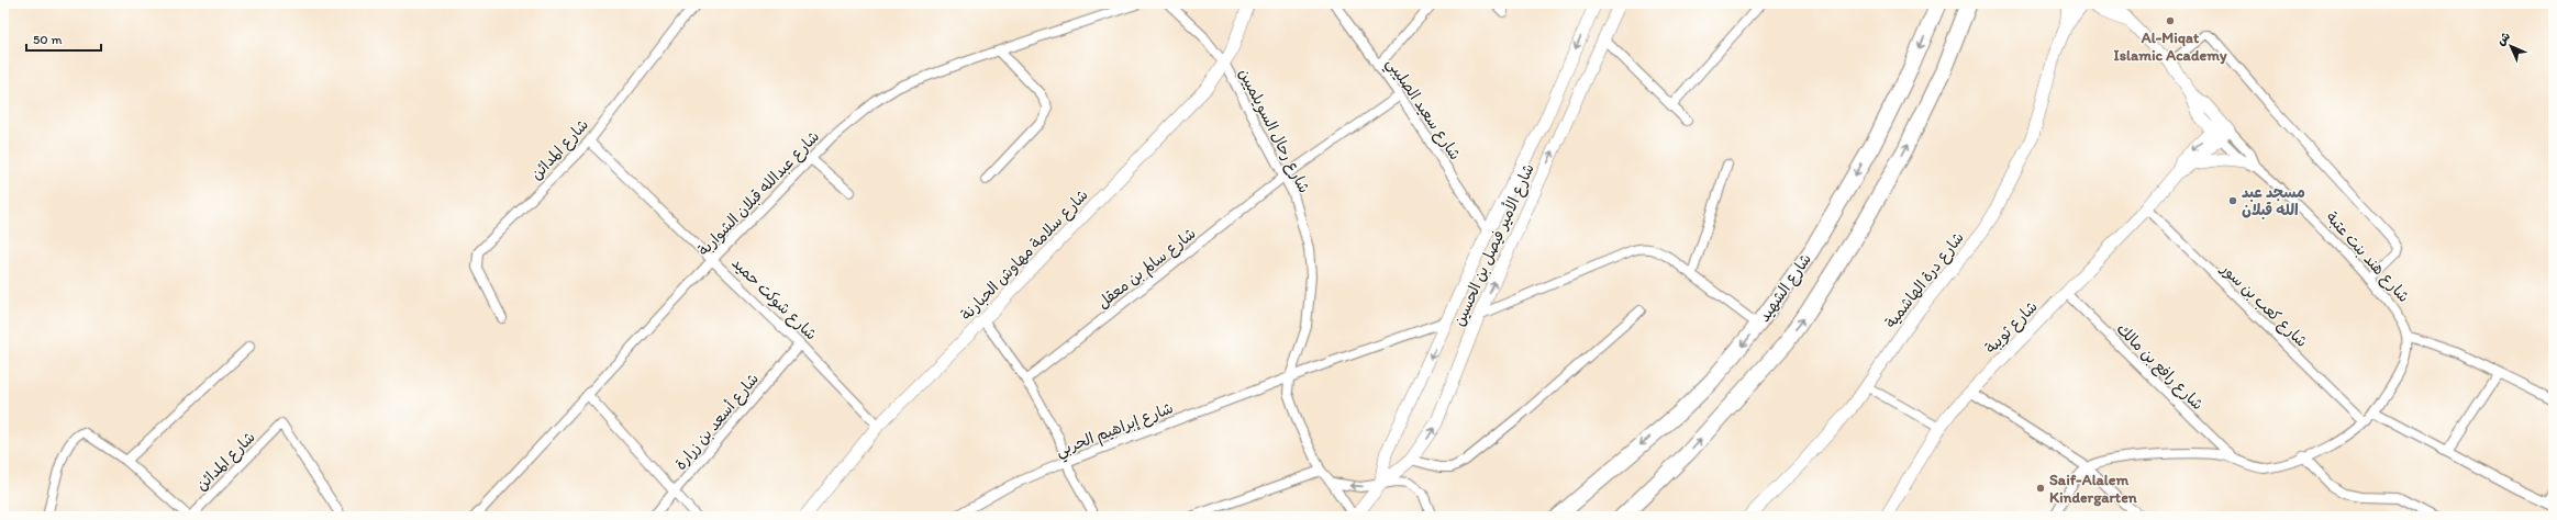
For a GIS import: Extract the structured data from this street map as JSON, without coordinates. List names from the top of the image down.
{
  "streets": {
    "highway": ["شارع الشهيد"],
    "street": [
      "شارع سعيد الصليبي",
      "شارع رحال السويلميين",
      "شارع المدائن",
      "شارع عبدالله قبلان الشواربة",
      "شارع الأمير فيصل بن الحسين",
      "شارع سلامة مهاوش الحبارنة",
      "شارع هند بنت عتبة",
      "شارع سالم بن معقل",
      "شارع درة الهاشمية",
      "شارع شوكت حميد",
      "شارع كعب بن سور",
      "شارع ثويبة",
      "شارع رافع بن مالك",
      "شارع أسعد بن زرارة",
      "شارع إبراهيم الحربي"
    ]
  },
  "crossings": [
    ["شارع سعيد الصليبي", "شارع الأمير فيصل بن الحسين"],
    ["شارع سعيد الصليبي", "شارع سالم بن معقل"],
    ["شارع رحال السويلميين", "شارع الأمير فيصل بن الحسين"],
    ["شارع رحال السويلميين", "شارع سلامة مهاوش الحبارنة"],
    ["شارع رحال السويلميين", "شارع سالم بن معقل"],
    ["شارع رحال السويلميين", "شارع إبراهيم الحربي"],
    ["شارع المدائن", "شارع شوكت حميد"],
    ["شارع عبدالله قبلان الشواربة", "شارع شوكت حميد"],
    ["شارع الأمير فيصل بن الحسين", "شارع إبراهيم الحربي"],
    ["شارع سلامة مهاوش الحبارنة", "شارع شوكت حميد"],
    ["شارع هند بنت عتبة", "شارع كعب بن سور"],
    ["شارع هند بنت عتبة", "شارع ثويبة"],
    ["شارع هند بنت عتبة", "شارع رافع بن مالك"],
    ["شارع شوكت حميد", "شارع أسعد بن زرارة"],
    ["شارع كعب بن سور", "شارع ثويبة"],
    ["شارع ثويبة", "شارع رافع بن مالك"]
  ],
  "places": ["Al-Miqat Islamic Academy", "مسجد عبد الله قبلان", "Saif-Alalem Kindergarten"],
  "scale_bar": "50 m",
  "north": "top left"
}
